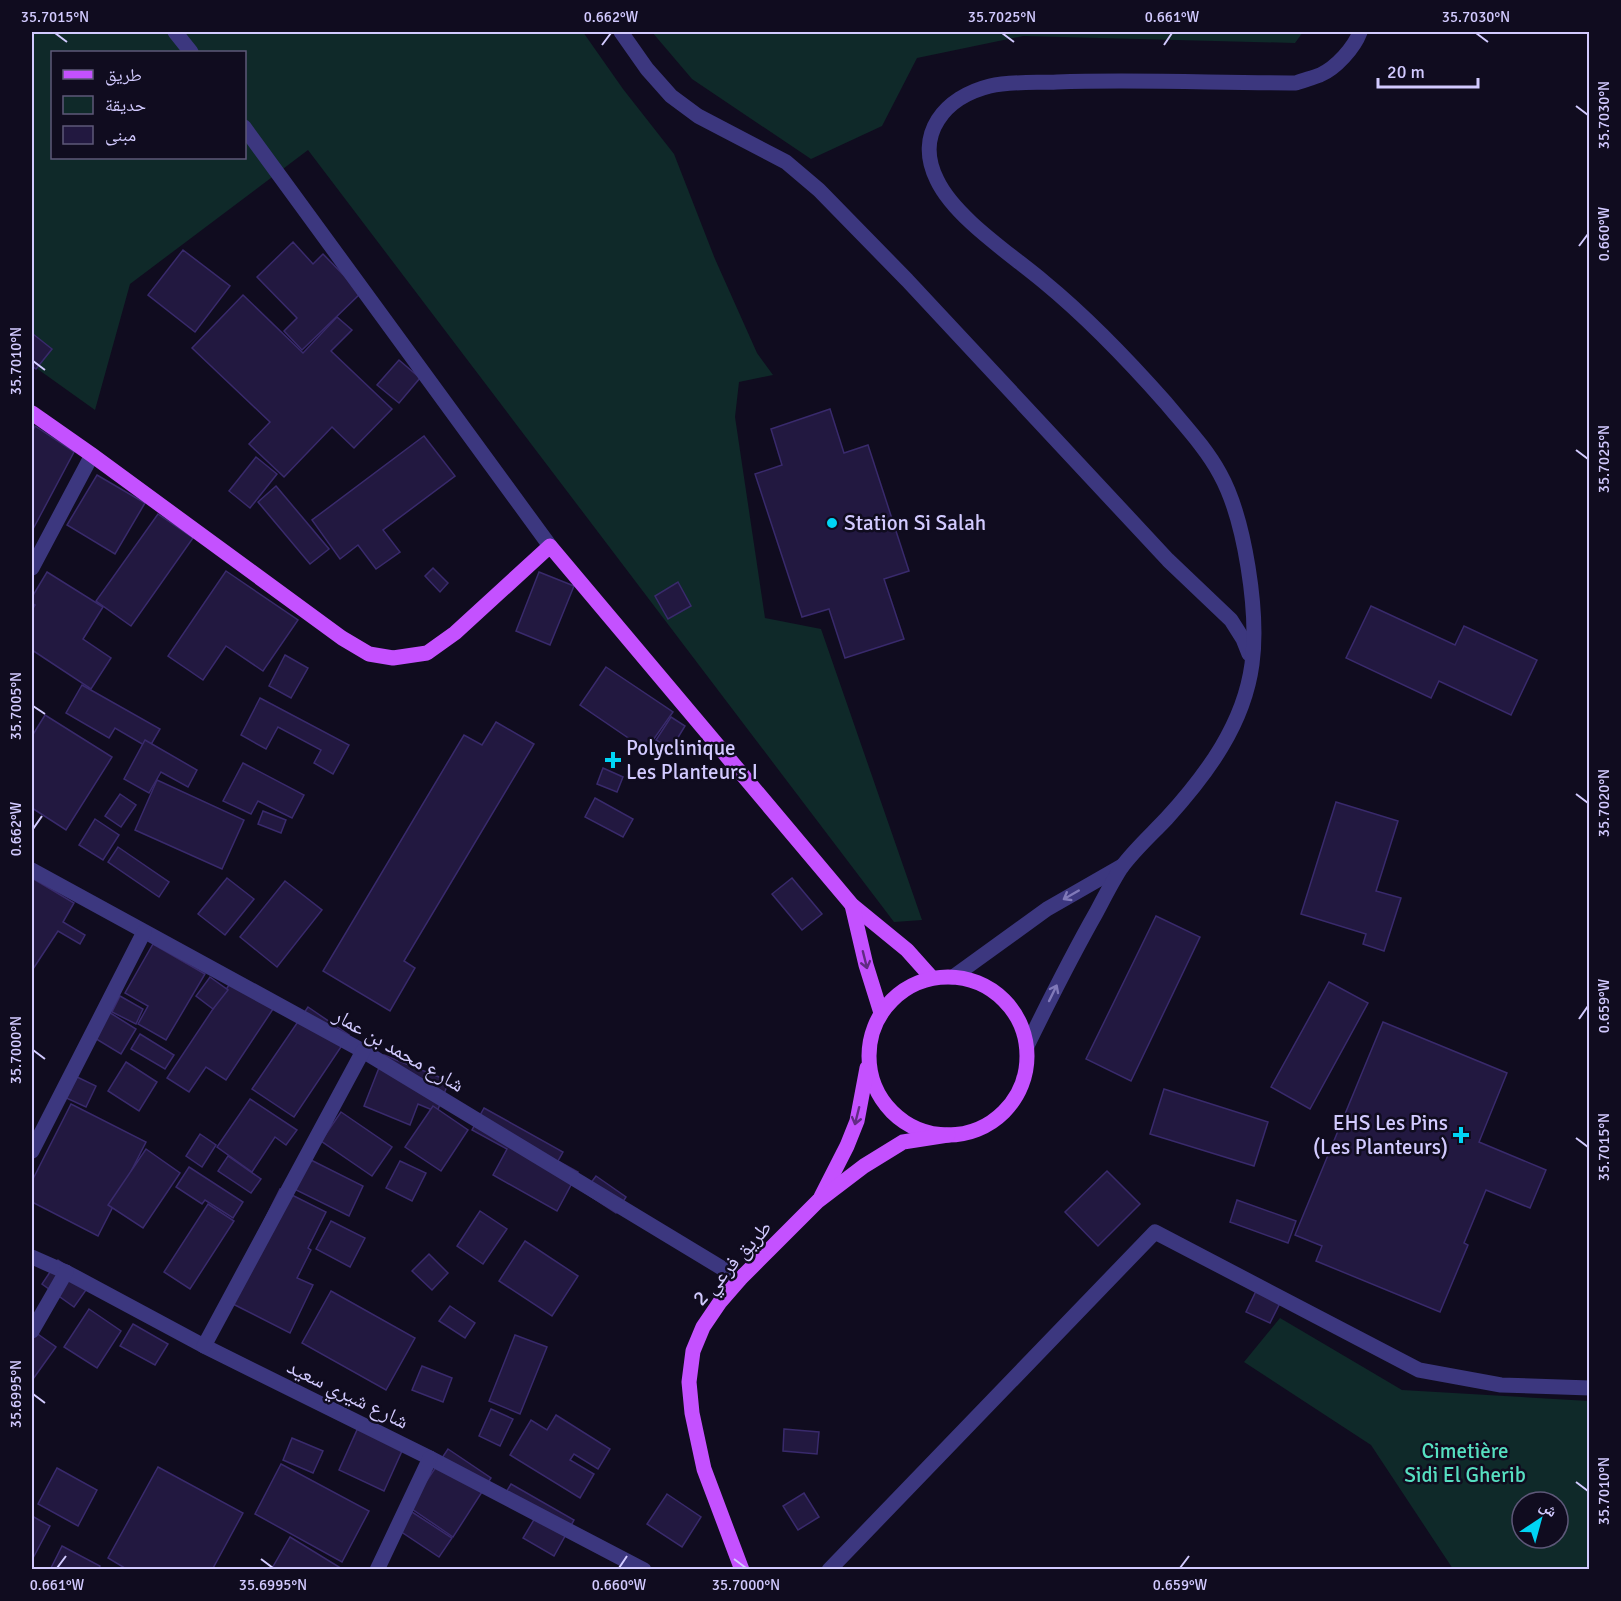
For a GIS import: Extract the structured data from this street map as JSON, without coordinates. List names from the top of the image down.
{
  "streets": {
    "main road": ["طريق فرعي 2"],
    "street": ["شارع محمد بن عمار", "شارع شيري سعيد"]
  },
  "crossings": [
    ["شارع محمد بن عمار", "طريق فرعي 2"]
  ],
  "parks": ["Cimetière Sidi El Gherib"],
  "places": {
    "other": ["Station Si Salah"],
    "health": ["Polyclinique Les Planteurs I", "EHS Les Pins (Les Planteurs)"]
  },
  "legend": ["طريق", "حديقة", "مبنى"],
  "scale_bar": "20 m",
  "north": "top right",
  "coordinates": [
    "35.7015°N",
    "0.662°W",
    "35.7025°N",
    "0.661°W",
    "35.7030°N",
    "0.660°W",
    "35.7010°N",
    "35.7005°N",
    "35.7020°N",
    "0.659°W",
    "35.7000°N",
    "35.6995°N"
  ]
}
